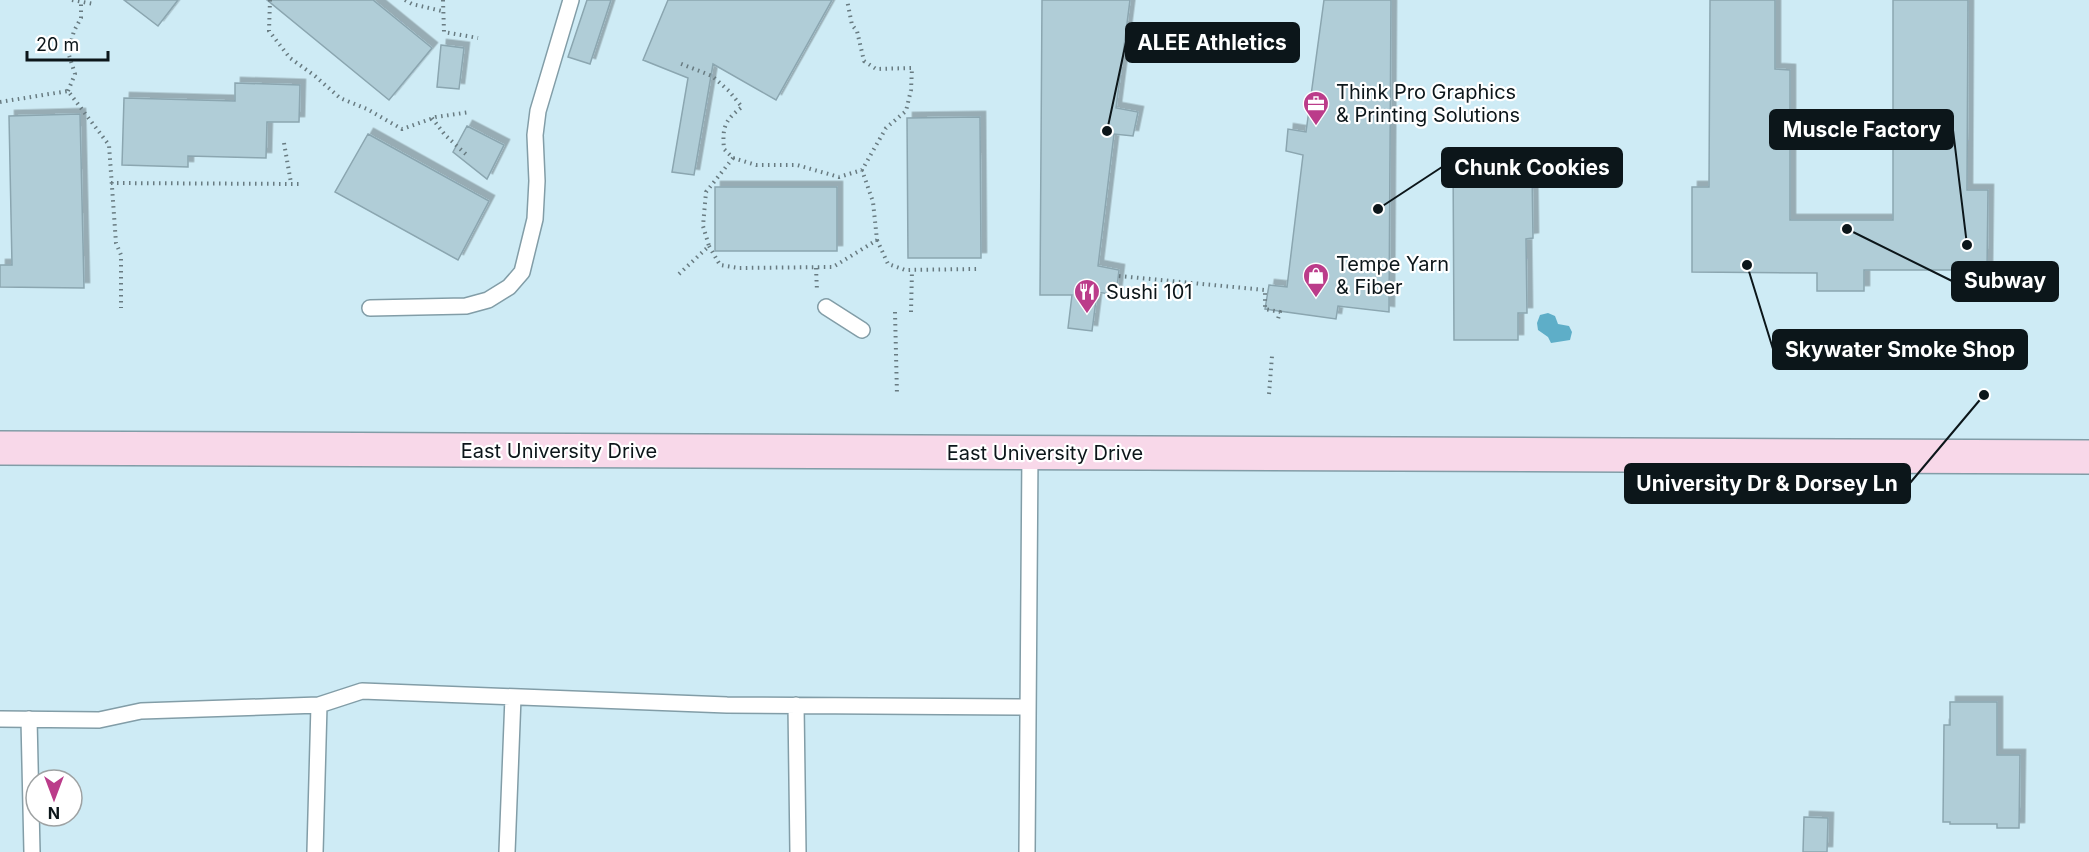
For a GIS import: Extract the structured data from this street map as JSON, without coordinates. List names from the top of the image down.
{
  "streets": {
    "main road": ["East University Drive"]
  },
  "places": {
    "office": ["Think Pro Graphics & Printing Solutions"],
    "other": [
      "ALEE Athletics",
      "Chunk Cookies",
      "Subway",
      "Muscle Factory",
      "Skywater Smoke Shop",
      "University Dr & Dorsey Ln"
    ],
    "shop": ["Tempe Yarn & Fiber"],
    "restaurant": ["Sushi 101"]
  },
  "scale_bar": "20 m",
  "north": "bottom"
}
